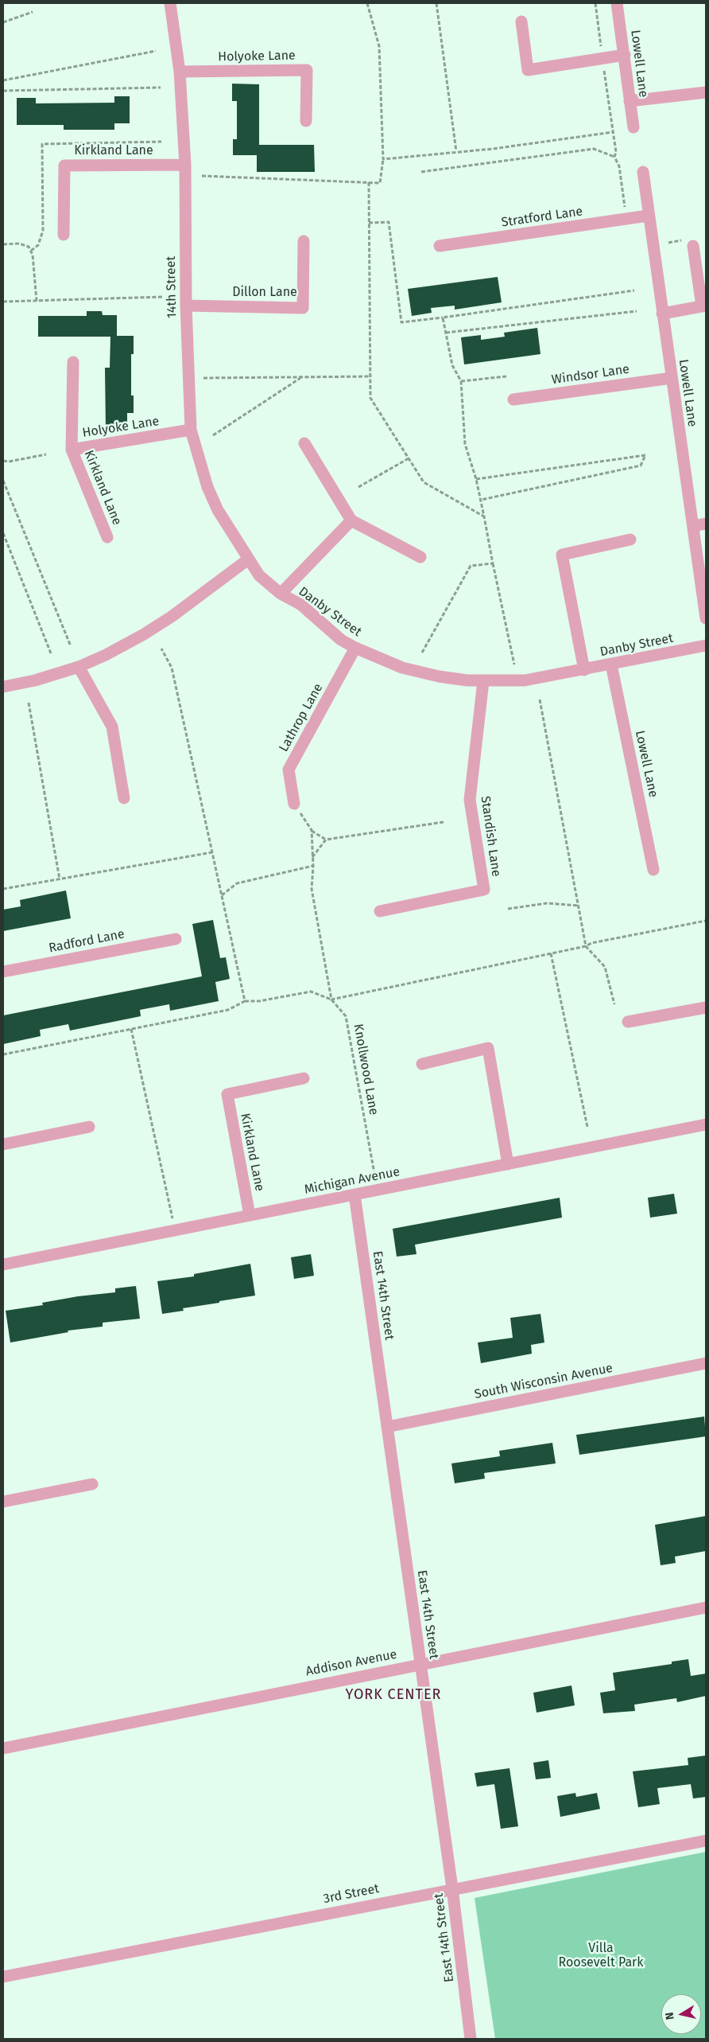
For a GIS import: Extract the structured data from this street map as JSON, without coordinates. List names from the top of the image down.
{
  "streets": {
    "street": [
      "Holyoke Lane",
      "Lowell Lane",
      "Kirkland Lane",
      "Stratford Lane",
      "14th Street",
      "Dillon Lane",
      "Windsor Lane",
      "Danby Street",
      "Lathrop Lane",
      "Standish Lane",
      "Radford Lane",
      "Michigan Avenue",
      "East 14th Street",
      "South Wisconsin Avenue",
      "Addison Avenue",
      "3rd Street"
    ],
    "path": ["Knollwood Lane"]
  },
  "crossings": [
    ["Holyoke Lane", "Kirkland Lane"],
    ["Holyoke Lane", "14th Street"],
    ["Lowell Lane", "Stratford Lane"],
    ["Lowell Lane", "Windsor Lane"],
    ["Lowell Lane", "Danby Street"],
    ["Kirkland Lane", "14th Street"],
    ["Kirkland Lane", "Michigan Avenue"],
    ["14th Street", "Dillon Lane"],
    ["14th Street", "Danby Street"],
    ["Danby Street", "Lathrop Lane"],
    ["Danby Street", "Standish Lane"],
    ["Knollwood Lane", "Michigan Avenue"],
    ["Michigan Avenue", "East 14th Street"],
    ["East 14th Street", "South Wisconsin Avenue"],
    ["East 14th Street", "Addison Avenue"],
    ["East 14th Street", "3rd Street"]
  ],
  "districts": ["YORK CENTER"],
  "parks": ["Villa Roosevelt Park"],
  "north": "left"
}
